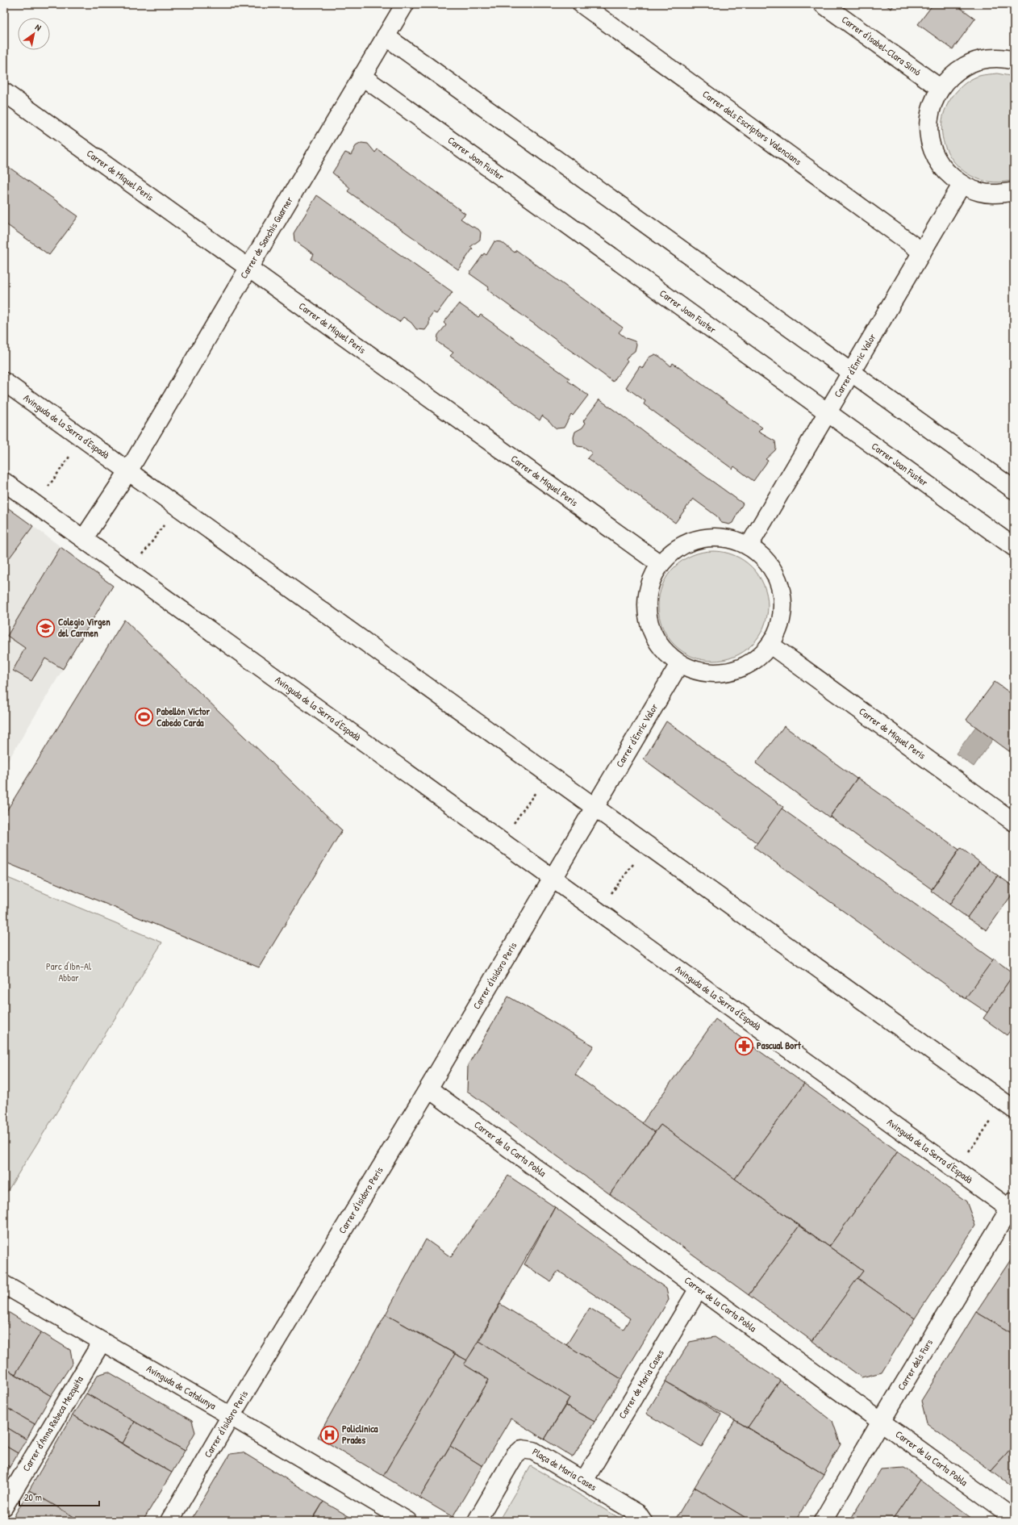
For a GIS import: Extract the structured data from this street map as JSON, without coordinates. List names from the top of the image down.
{
  "streets": {
    "street": [
      "Carrer d'Isabel-Clara Simó",
      "Carrer dels Escriptors Valencians",
      "Carrer Joan Fuster",
      "Carrer de Miquel Peris",
      "Carrer de Sanchis Guarner",
      "Carrer d'Enric Valor",
      "Avinguda de la Serra d'Espadà",
      "Carrer d'Isidoro Peris",
      "Carrer de la Carta Pobla",
      "Carrer dels Furs",
      "Carrer de Maria Cases",
      "Avinguda de Catalunya",
      "Carrer d'Anna Rebeca Mezquita",
      "Plaça de Maria Cases"
    ]
  },
  "crossings": [
    ["Carrer dels Escriptors Valencians", "Carrer d'Enric Valor"],
    ["Carrer Joan Fuster", "Carrer de Sanchis Guarner"],
    ["Carrer Joan Fuster", "Carrer d'Enric Valor"],
    ["Carrer de Miquel Peris", "Carrer de Sanchis Guarner"],
    ["Carrer de Sanchis Guarner", "Avinguda de la Serra d'Espadà"],
    ["Carrer d'Enric Valor", "Avinguda de la Serra d'Espadà"],
    ["Avinguda de la Serra d'Espadà", "Carrer d'Isidoro Peris"],
    ["Avinguda de la Serra d'Espadà", "Carrer dels Furs"],
    ["Carrer d'Isidoro Peris", "Carrer de la Carta Pobla"],
    ["Carrer d'Isidoro Peris", "Avinguda de Catalunya"],
    ["Carrer de la Carta Pobla", "Carrer dels Furs"],
    ["Carrer de la Carta Pobla", "Carrer de Maria Cases"],
    ["Carrer de Maria Cases", "Plaça de Maria Cases"],
    ["Avinguda de Catalunya", "Carrer d'Anna Rebeca Mezquita"]
  ],
  "parks": ["Parc d'Ibn-Al Abbar"],
  "places": {
    "school or university": ["Colegio Virgen del Carmen"],
    "sports": ["Pabellón Víctor Cabedo Carda"],
    "pharmacy": ["Pascual Bort"],
    "hospital": ["Policlínica Prades"]
  },
  "scale_bar": "20 m",
  "north": "top right"
}
